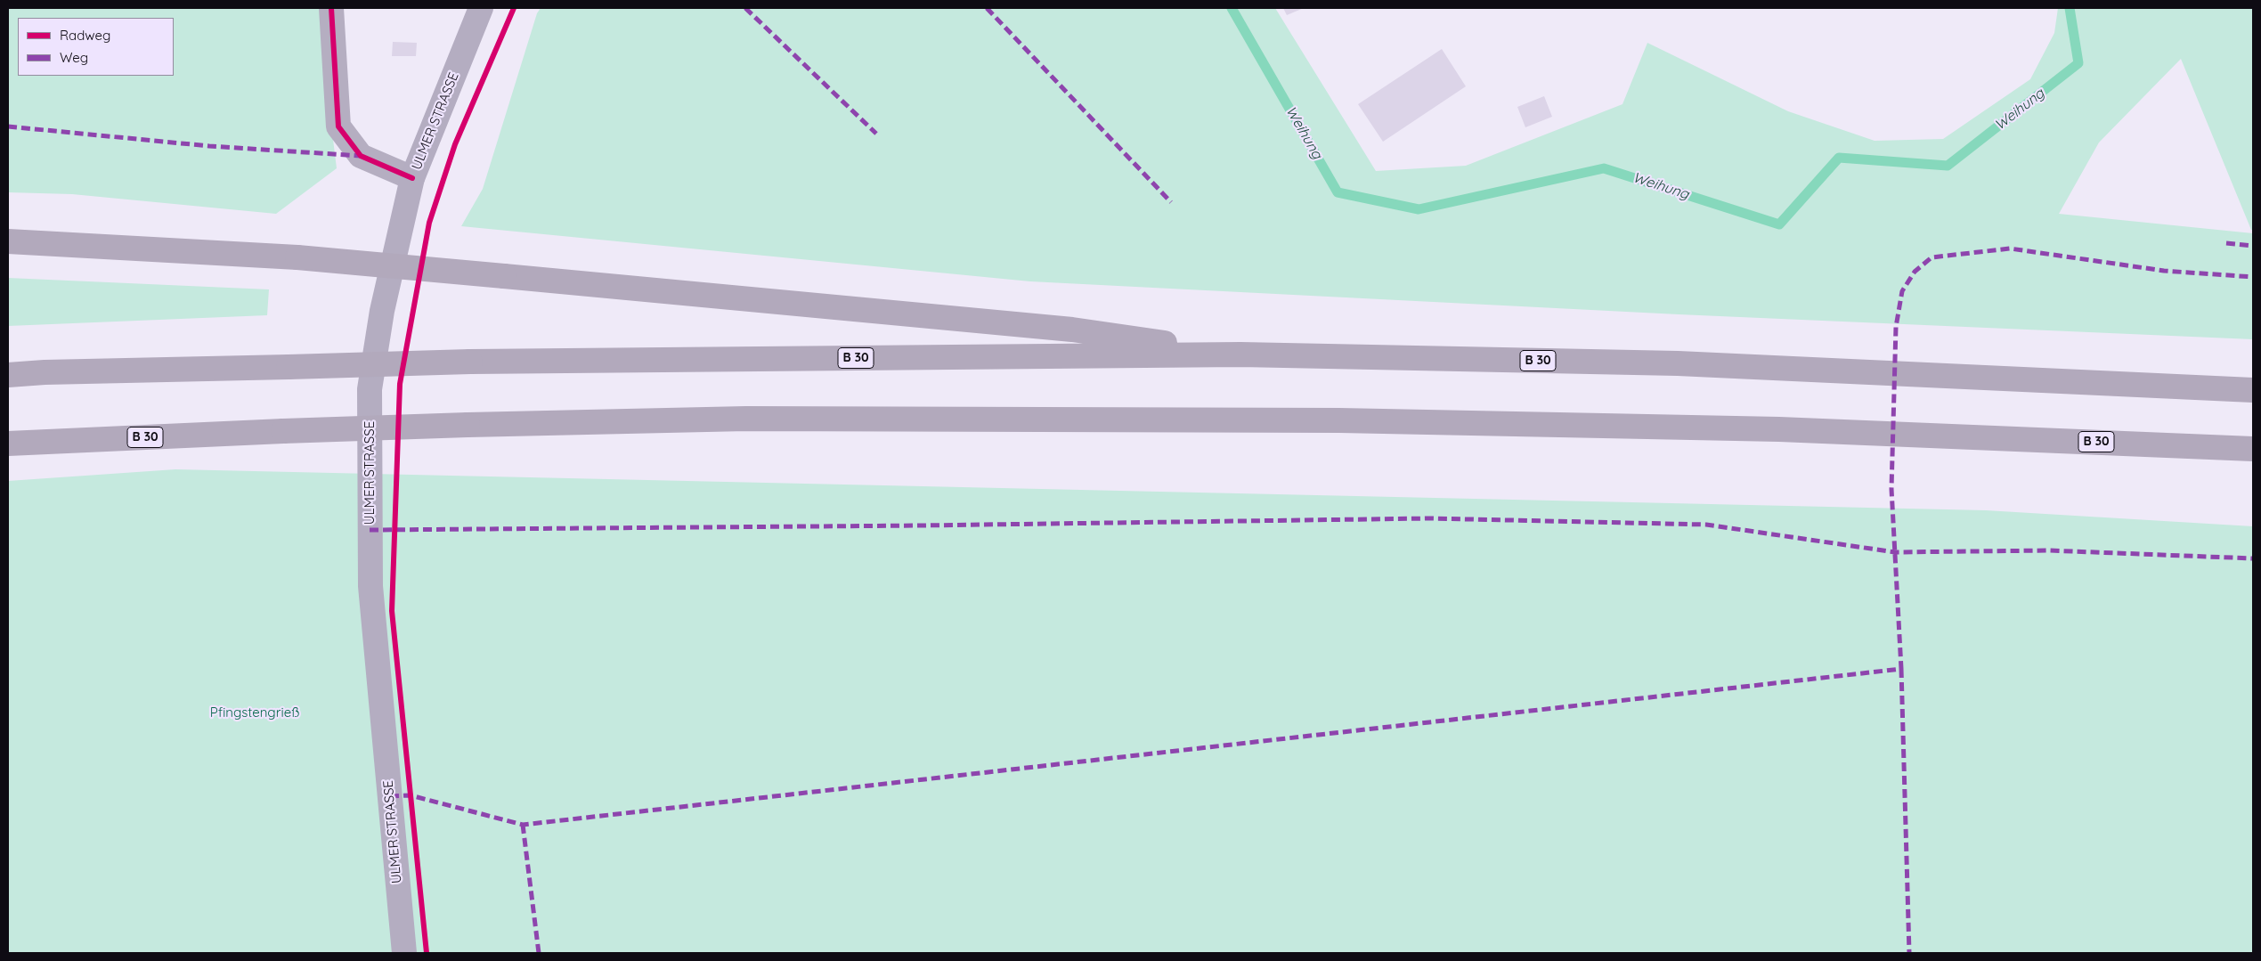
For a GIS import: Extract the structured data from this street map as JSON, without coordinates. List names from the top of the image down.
{
  "streets": {
    "highway": ["B 30"],
    "main road": ["ULMER STRASSE"]
  },
  "water": ["Weihung"],
  "parks": ["Pfingstengrieß"],
  "legend": ["Radweg", "Weg"]
}
